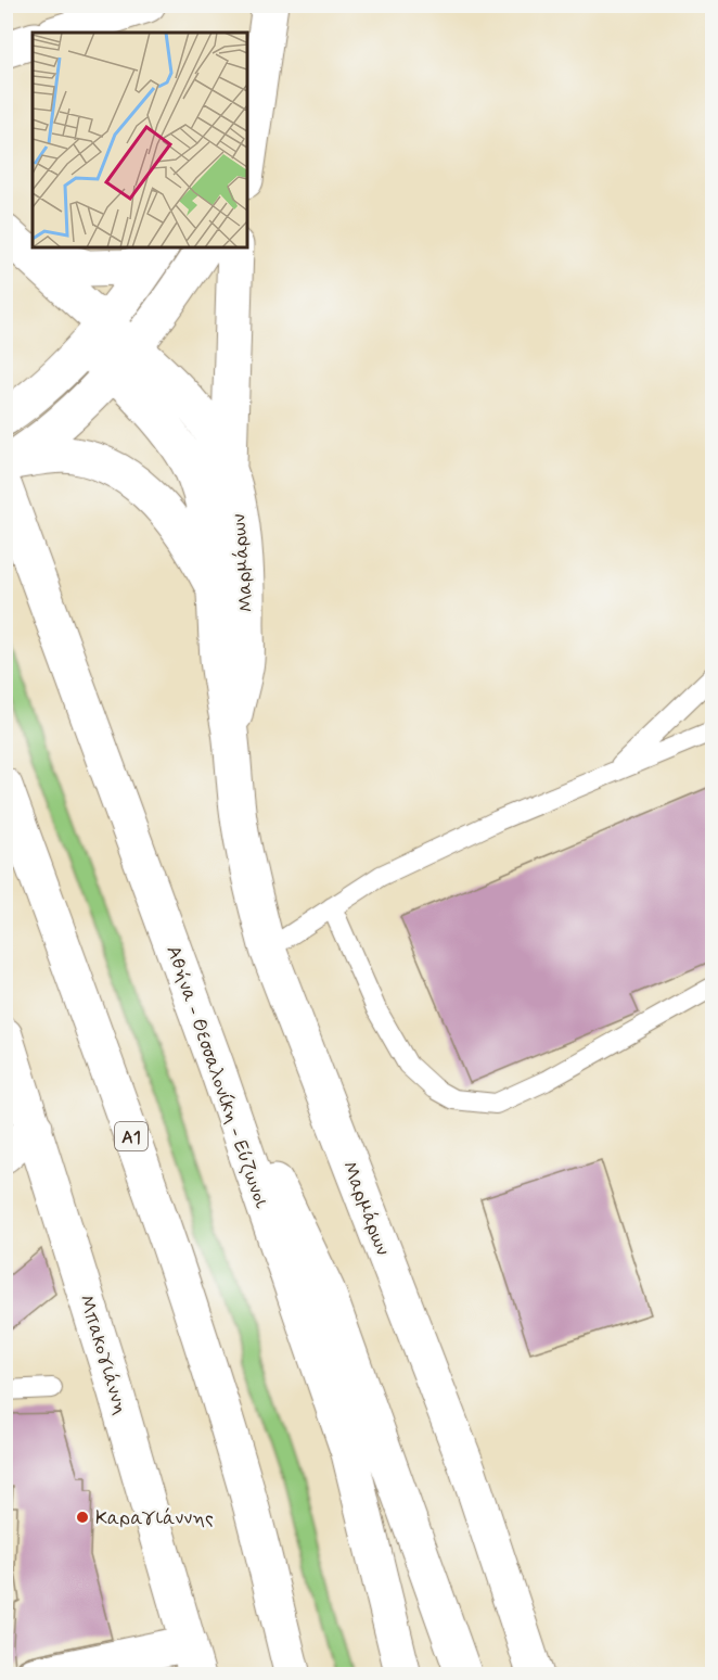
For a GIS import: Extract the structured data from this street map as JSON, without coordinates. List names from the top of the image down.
{
  "streets": {
    "main road": [
      "Μαρμάρων",
      "Αθήνα - Θεσσαλονίκη - Εύζωνοι",
      "Α1",
      "Μπακογιάννη"
    ]
  },
  "places": ["Καραγιάννης"]
}
